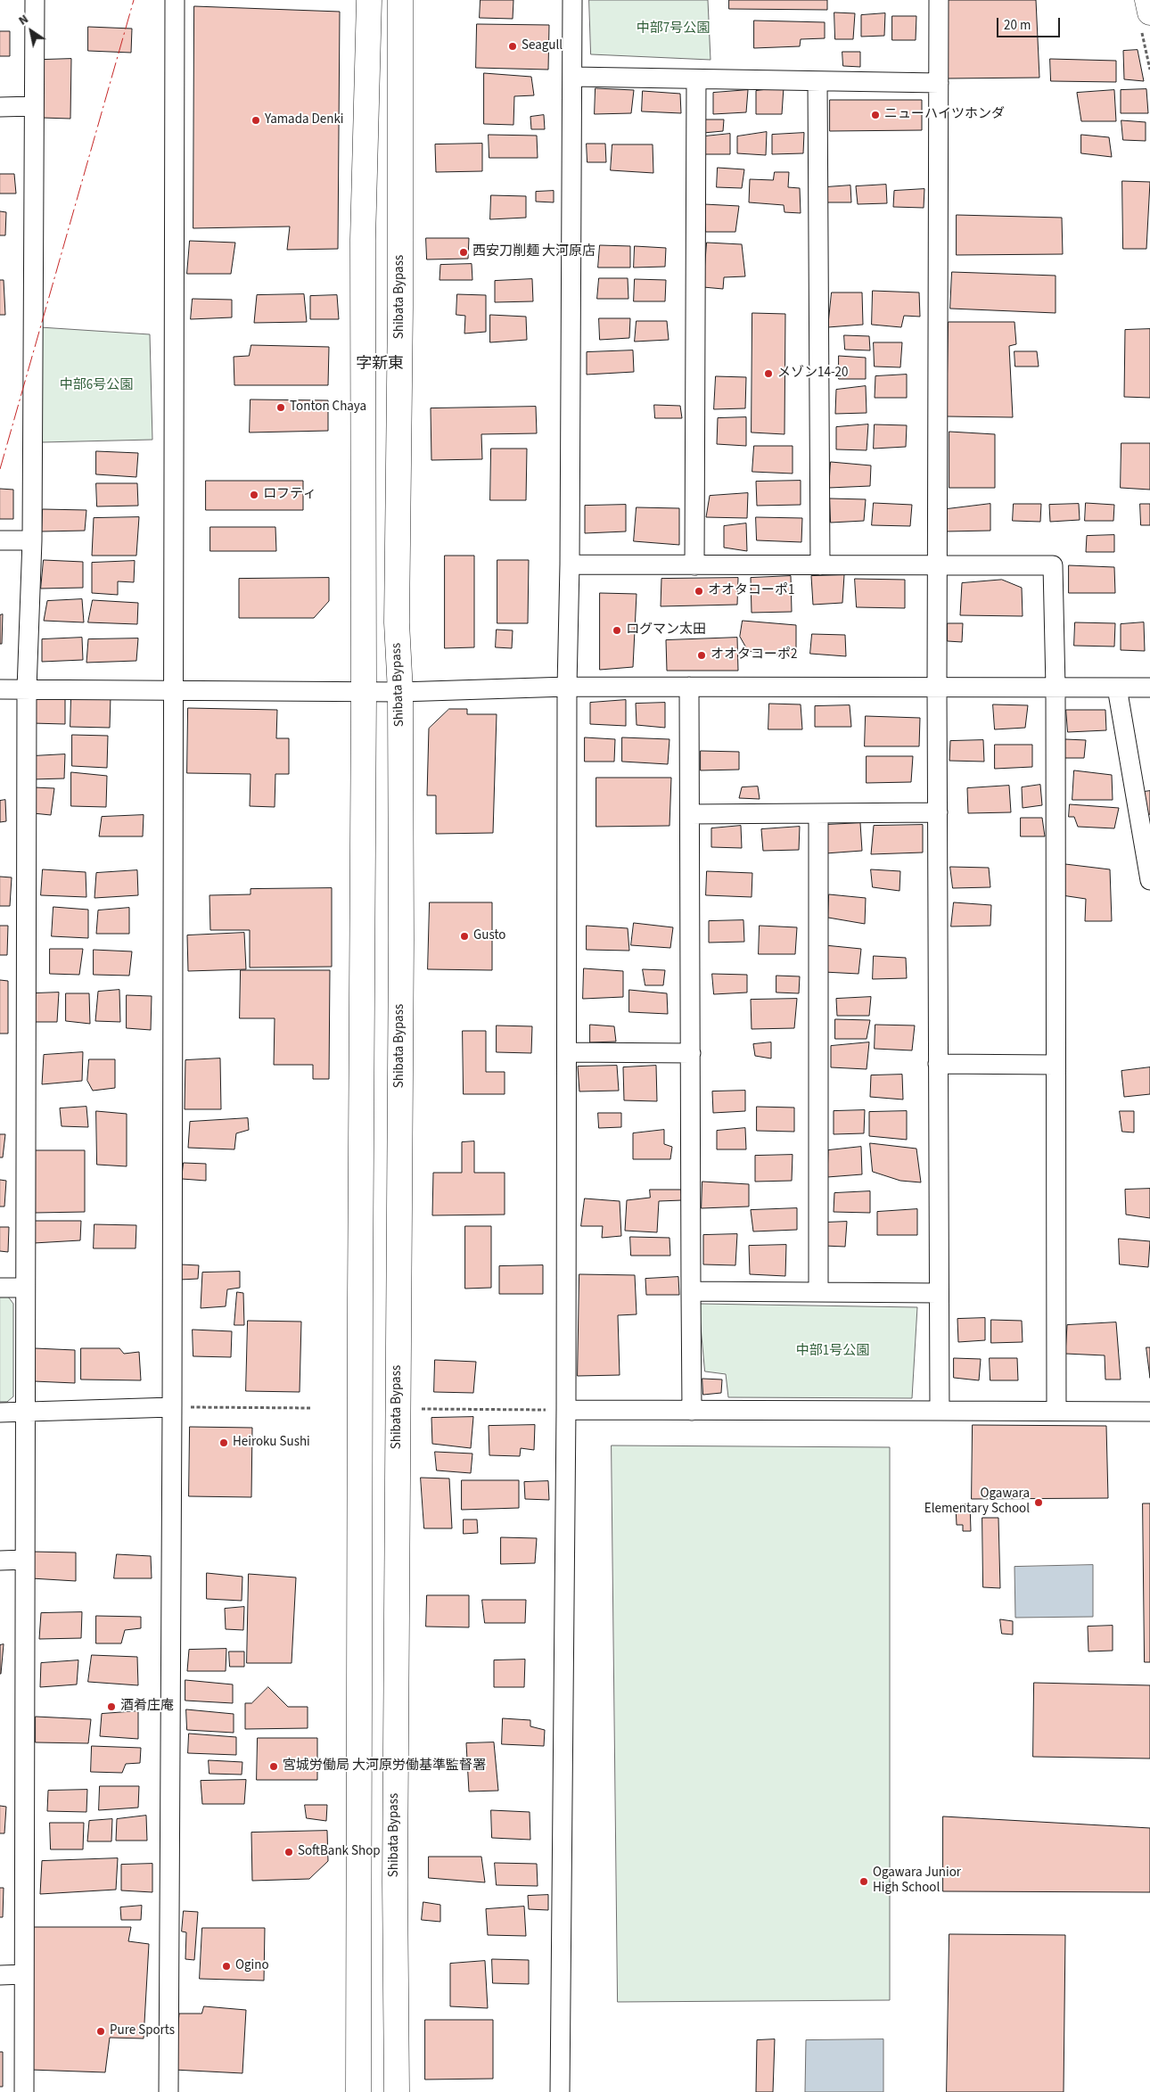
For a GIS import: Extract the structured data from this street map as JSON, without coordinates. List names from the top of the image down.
{
  "streets": {
    "main road": ["Shibata Bypass"]
  },
  "districts": ["字新東"],
  "parks": ["中部7号公園", "中部6号公園", "中部1号公園"],
  "places": [
    "Seagull",
    "ニューハイツホンダ",
    "Yamada Denki",
    "西安刀削麺 大河原店",
    "メゾン14-20",
    "Tonton Chaya",
    "ロフティ",
    "オオタコーポ1",
    "ログマン太田",
    "オオタコーポ2",
    "Gusto",
    "Heiroku Sushi",
    "Ogawara Elementary School",
    "酒肴庄庵",
    "宮城労働局 大河原労働基準監督署",
    "SoftBank Shop",
    "Ogawara Junior High School",
    "Ogino",
    "Pure Sports"
  ],
  "scale_bar": "20 m",
  "north": "top left"
}
